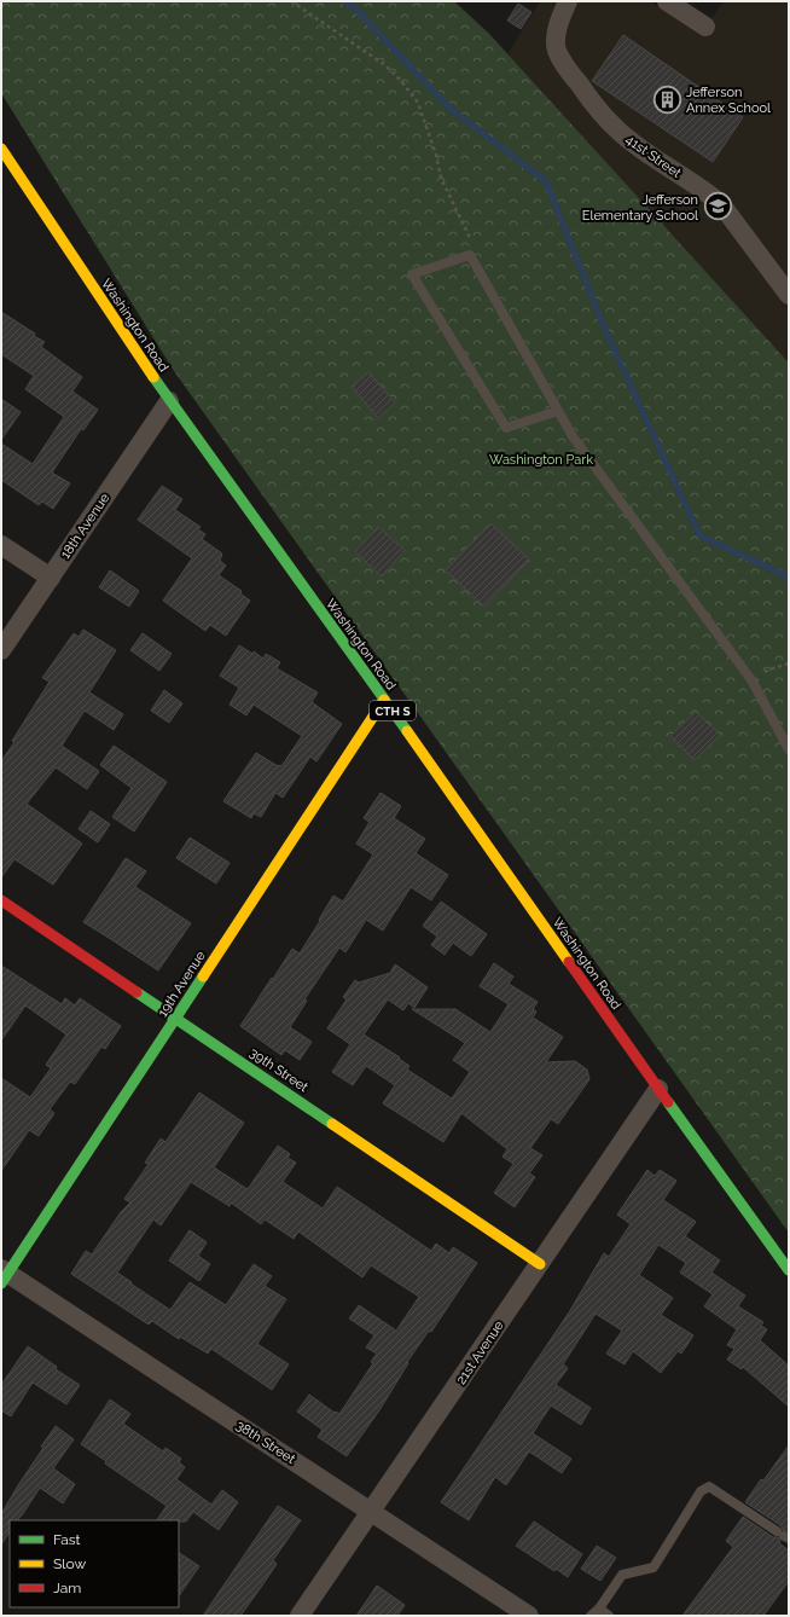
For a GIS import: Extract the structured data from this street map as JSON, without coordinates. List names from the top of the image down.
{
  "streets": {
    "main road": [
      "Washington Road",
      "CTH S",
      "19th Avenue",
      "39th Street"
    ],
    "street": [
      "41st Street",
      "18th Avenue",
      "21st Avenue",
      "38th Street"
    ]
  },
  "crossings": [
    ["Washington Road", "18th Avenue"],
    ["Washington Road", "19th Avenue"],
    ["Washington Road", "21st Avenue"],
    ["19th Avenue", "39th Street"],
    ["19th Avenue", "38th Street"],
    ["39th Street", "21st Avenue"],
    ["21st Avenue", "38th Street"]
  ],
  "parks": ["Washington Park"],
  "places": {
    "building": ["Jefferson Annex School"],
    "school or university": ["Jefferson Elementary School"]
  },
  "legend": ["Fast", "Slow", "Jam"]
}
